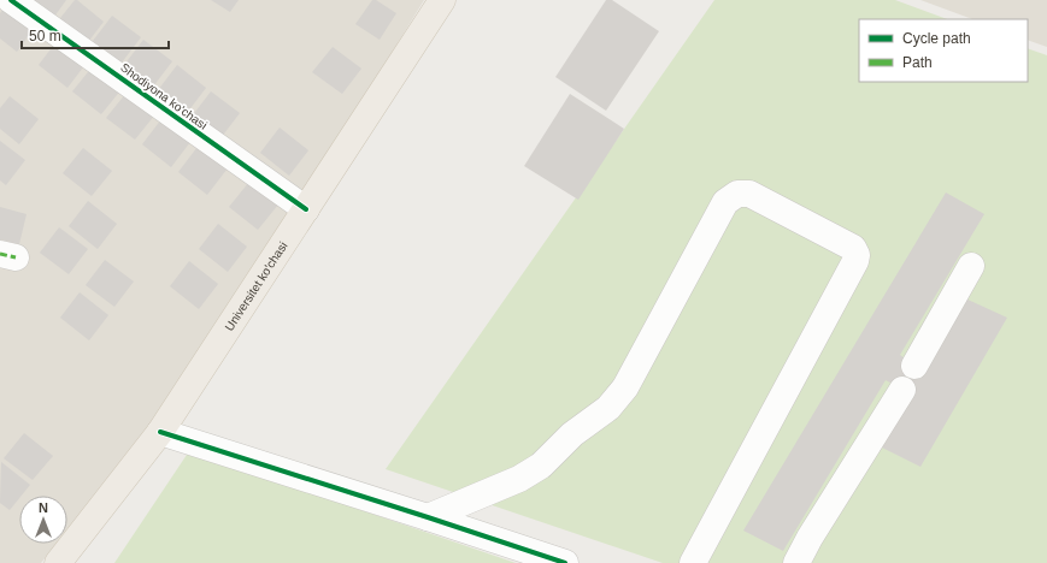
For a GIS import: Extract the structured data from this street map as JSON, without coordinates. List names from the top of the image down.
{
  "streets": {
    "main road": ["Universitet ko'chasi"],
    "street": ["Shodiyona ko'chasi"]
  },
  "crossings": [
    ["Shodiyona ko'chasi", "Universitet ko'chasi"]
  ],
  "legend": ["Cycle path", "Path"],
  "scale_bar": "50 m",
  "north": "top"
}
